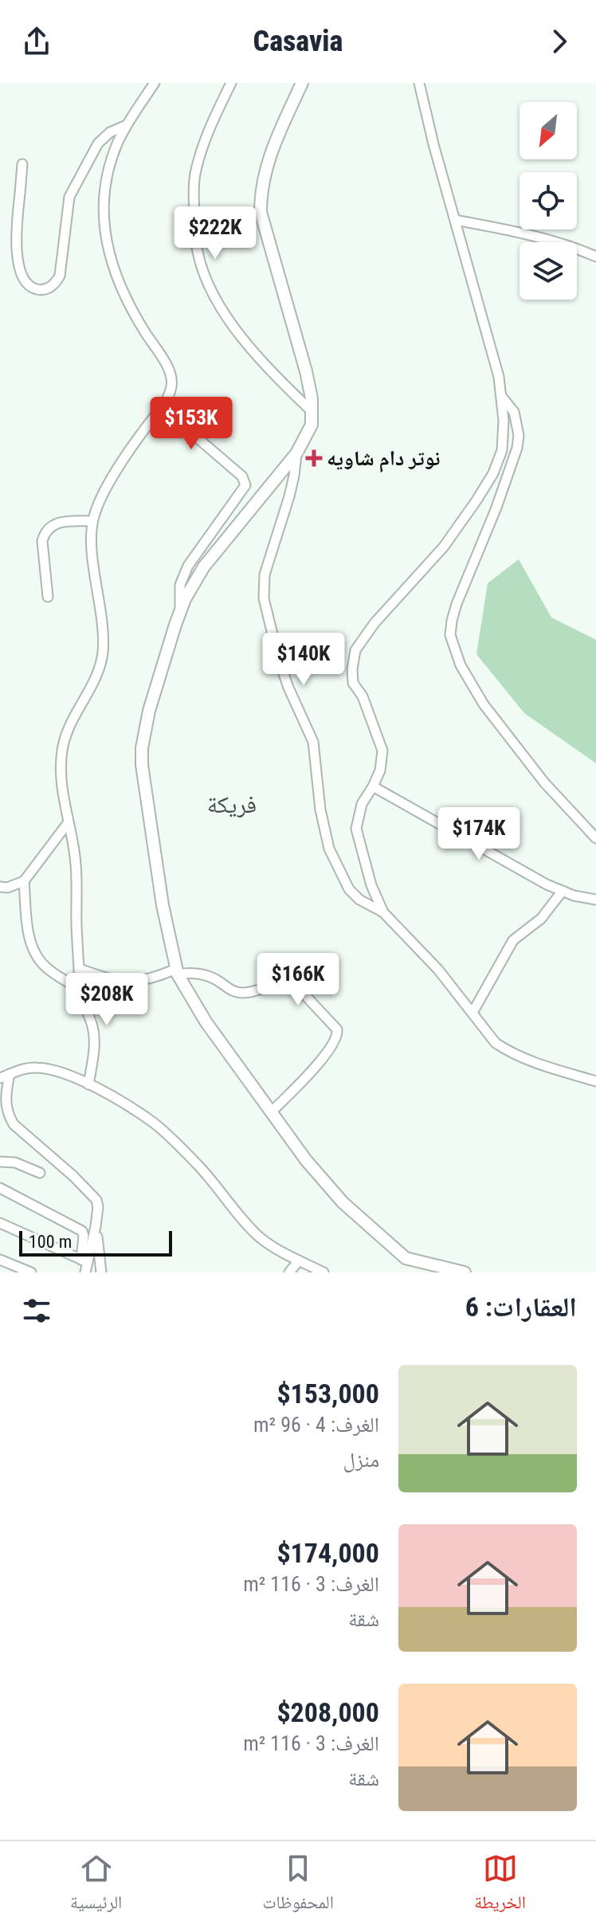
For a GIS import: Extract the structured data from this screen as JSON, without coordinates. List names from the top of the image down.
{
  "districts": ["فريكة"],
  "places": {
    "health": ["نوتر دام شاويه"]
  },
  "scale_bar": "100 m",
  "north": "bottom left",
  "page": {
    "header": "Casavia",
    "price": [
      "$222K",
      "$153K",
      "$140K",
      "$174K",
      "$166K",
      "$208K"
    ],
    "scale": "100 m",
    "heading": "العقارات: 6",
    "list": [
      {
        "name": "$153,000",
        "note": "الغرف: 4 · 96 m² · منزل"
      },
      {
        "name": "$174,000",
        "note": "الغرف: 3 · 116 m² · شقة"
      },
      {
        "name": "$208,000",
        "note": "الغرف: 3 · 116 m² · شقة"
      }
    ],
    "tabs": ["الخريطة", "المحفوظات", "الرئيسية"]
  }
}
